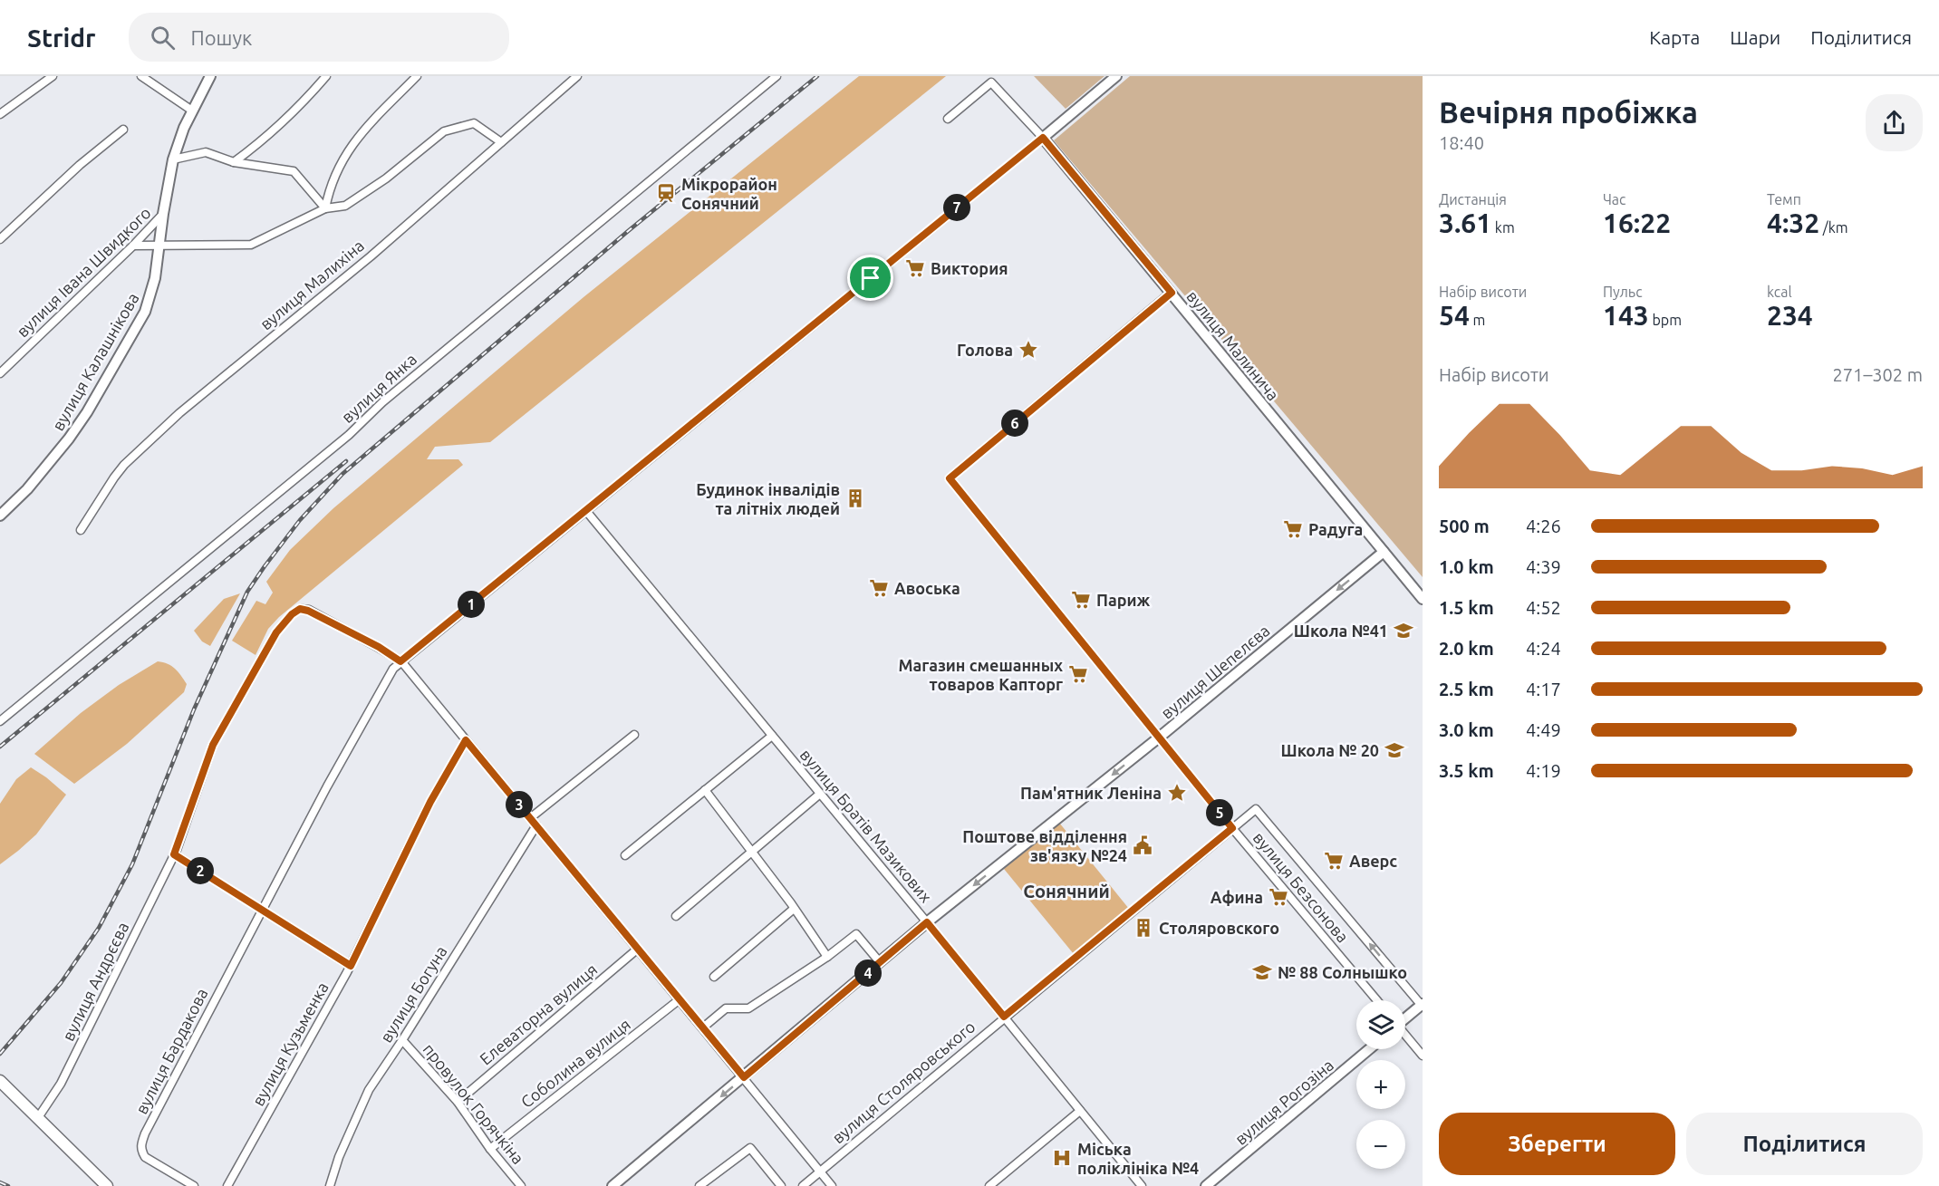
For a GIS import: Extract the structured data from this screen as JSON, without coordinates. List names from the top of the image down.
{
  "streets": {
    "street": [
      "вулиця Івана Швидкого",
      "вулиця Малихіна",
      "вулиця Малинича",
      "вулиця Калашнікова",
      "вулиця Янка",
      "вулиця Шепелєва",
      "вулиця Братів Мазикових",
      "вулиця Безсонова",
      "вулиця Андрєєва",
      "вулиця Богуна",
      "Елеваторна вулиця",
      "вулиця Кузьменка",
      "вулиця Бардакова",
      "Соболина вулиця",
      "вулиця Столяровського",
      "вулиця Рогозіна",
      "провулок Горячкіна"
    ]
  },
  "crossings": [
    ["вулиця Івана Швидкого", "вулиця Калашнікова"],
    ["вулиця Малинича", "вулиця Шепелєва"],
    ["вулиця Малинича", "вулиця Безсонова"],
    ["вулиця Малинича", "вулиця Бардакова"],
    ["вулиця Шепелєва", "вулиця Братів Мазикових"],
    ["вулиця Шепелєва", "вулиця Безсонова"],
    ["вулиця Шепелєва", "вулиця Андрєєва"],
    ["вулиця Братів Мазикових", "вулиця Бардакова"],
    ["вулиця Братів Мазикових", "вулиця Столяровського"],
    ["вулиця Безсонова", "вулиця Столяровського"],
    ["вулиця Андрєєва", "вулиця Богуна"],
    ["вулиця Андрєєва", "Елеваторна вулиця"],
    ["вулиця Андрєєва", "вулиця Кузьменка"],
    ["вулиця Андрєєва", "вулиця Бардакова"],
    ["вулиця Андрєєва", "Соболина вулиця"],
    ["вулиця Андрєєва", "вулиця Столяровського"],
    ["вулиця Богуна", "провулок Горячкіна"],
    ["Елеваторна вулиця", "провулок Горячкіна"],
    ["Соболина вулиця", "провулок Горячкіна"]
  ],
  "one_way": ["вулиця Шепелєва"],
  "districts": ["Сонячний"],
  "places": {
    "station": ["Мікрорайон Сонячний"],
    "supermarket": [
      "Виктория",
      "Радуга",
      "Авоська",
      "Париж",
      "Магазин смешанных товаров Капторг",
      "Аверс",
      "Афина"
    ],
    "place": ["Голова", "Пам'ятник Леніна"],
    "building": ["Будинок інвалідів та літніх людей", "Столяровского"],
    "school or university": ["Школа №41", "Школа № 20", "№ 88 Солнышко"],
    "public building": ["Поштове відділення зв'язку №24"],
    "hospital": ["Міська поліклініка №4"]
  },
  "page": {
    "header": "Stridr",
    "search": "Пошук",
    "nav": ["Карта", "Шари", "Поділитися"],
    "heading": ["Вечірня пробіжка", "18:40"],
    "stats": [
      ["Дистанція", "3.61 km"],
      ["Час", "16:22"],
      ["Темп", "4:32 /km"],
      ["Набір висоти", "54 m"],
      ["Пульс", "143 bpm"],
      ["kcal", "234"]
    ],
    "pins": [
      "7",
      "6",
      "1",
      "3",
      "5",
      "2",
      "4"
    ],
    "chart": ["Набір висоти", "271–302 m"],
    "list": [
      {
        "name": "500 m",
        "note": "4:26"
      },
      {
        "name": "1.0 km",
        "note": "4:39"
      },
      {
        "name": "1.5 km",
        "note": "4:52"
      },
      {
        "name": "2.0 km",
        "note": "4:24"
      },
      {
        "name": "2.5 km",
        "note": "4:17"
      },
      {
        "name": "3.0 km",
        "note": "4:49"
      },
      {
        "name": "3.5 km",
        "note": "4:19"
      }
    ],
    "map_buttons": ["+", "−"],
    "buttons": ["Зберегти", "Поділитися"]
  }
}
